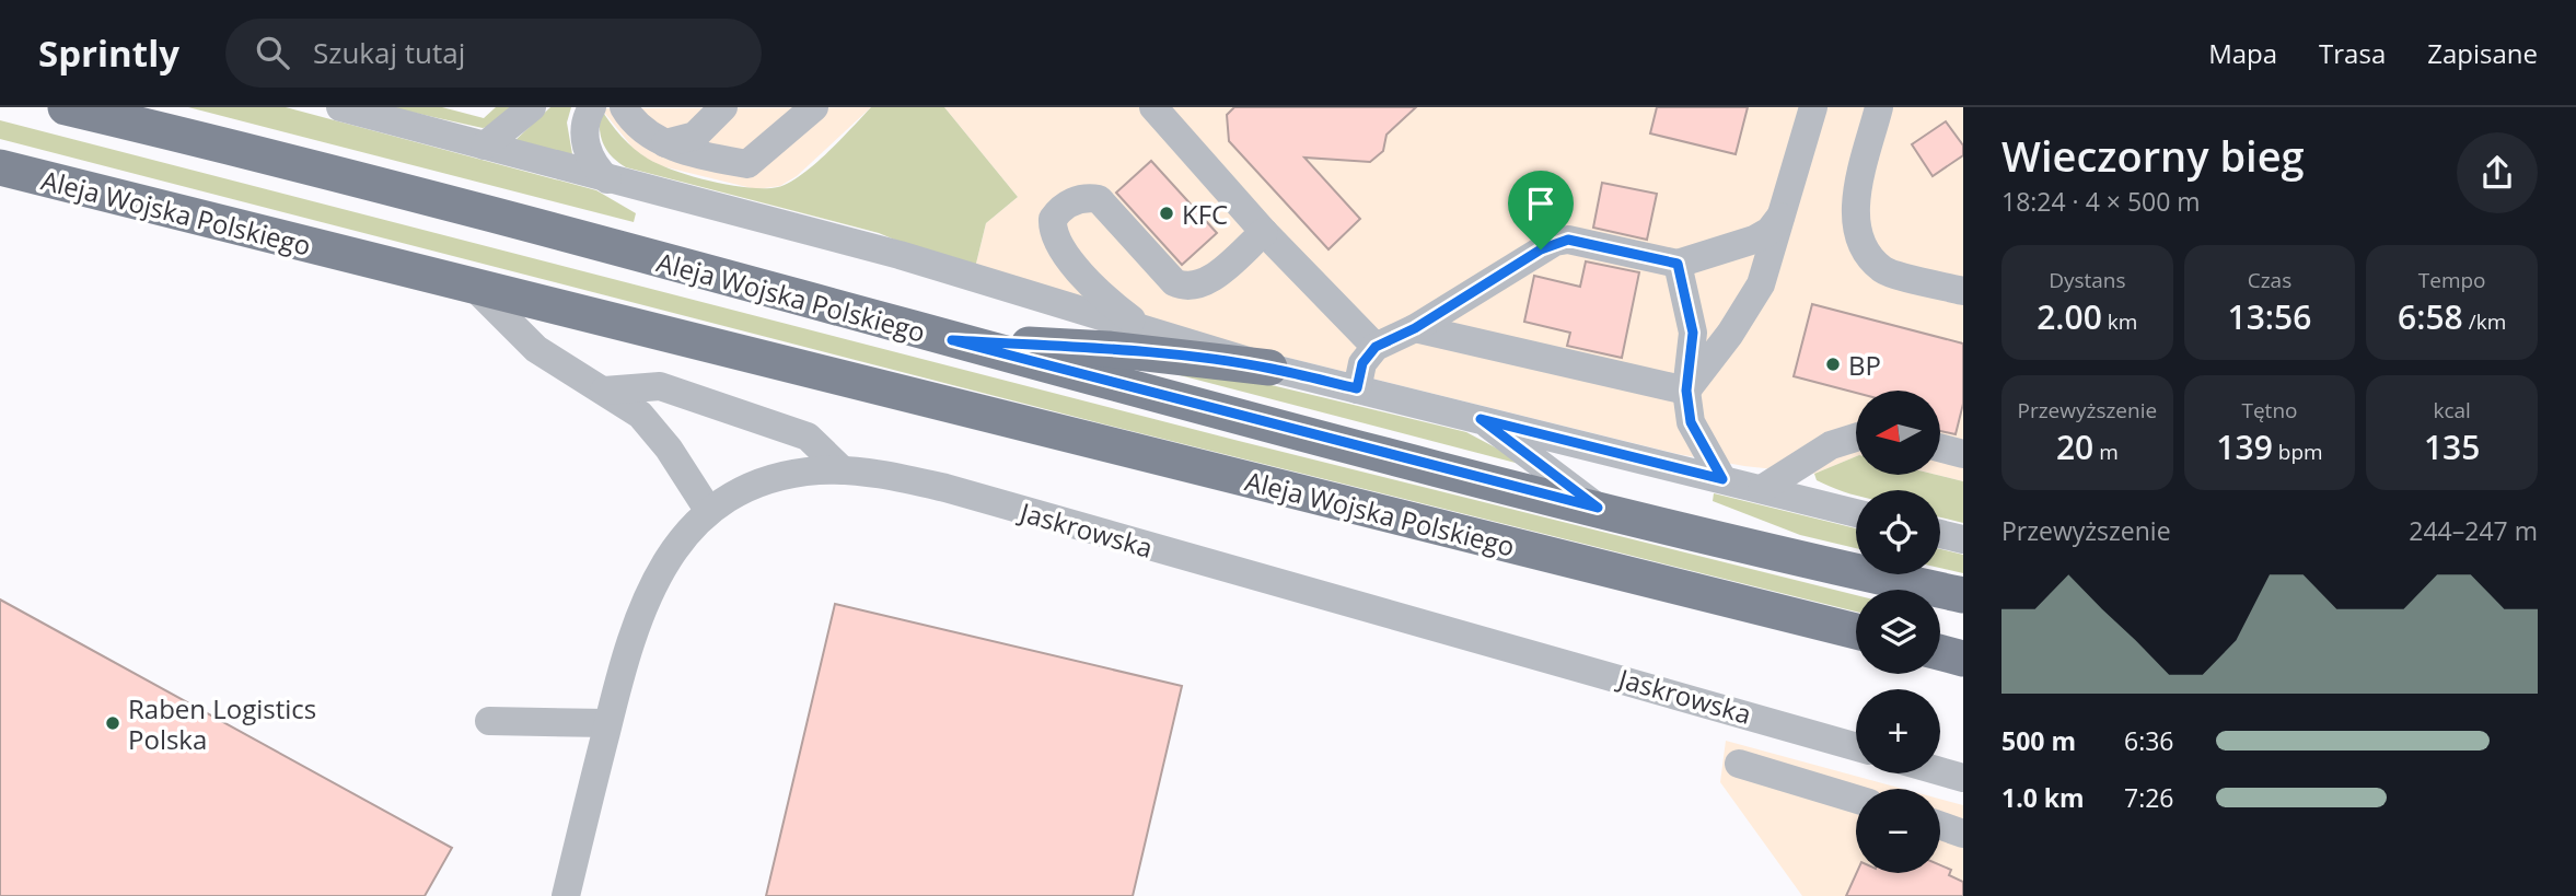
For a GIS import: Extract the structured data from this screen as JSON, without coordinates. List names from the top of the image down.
{
  "streets": {
    "main road": ["Aleja Wojska Polskiego"],
    "street": ["Jaskrowska"]
  },
  "places": ["KFC", "BP", "Raben Logistics Polska"],
  "north": "left",
  "page": {
    "header": "Sprintly",
    "search": "Szukaj tutaj",
    "nav": ["Mapa", "Trasa", "Zapisane"],
    "heading": ["Wieczorny bieg", "18:24 · 4 × 500 m"],
    "stats": [
      ["Dystans", "2.00 km"],
      ["Czas", "13:56"],
      ["Tempo", "6:58 /km"],
      ["Przewyższenie", "20 m"],
      ["Tętno", "139 bpm"],
      ["kcal", "135"]
    ],
    "map_buttons": ["+", "−"],
    "chart": ["Przewyższenie", "244–247 m"],
    "list": [
      {
        "name": "500 m",
        "note": "6:36"
      },
      {
        "name": "1.0 km",
        "note": "7:26"
      }
    ]
  }
}
